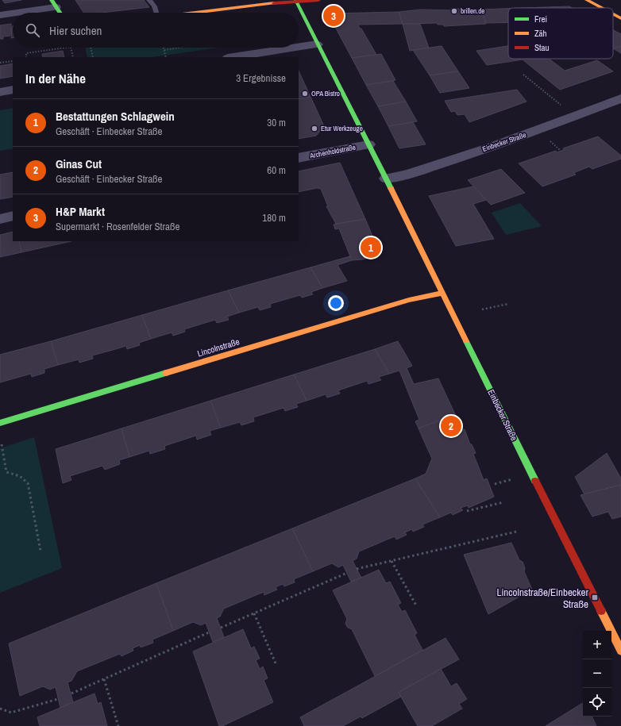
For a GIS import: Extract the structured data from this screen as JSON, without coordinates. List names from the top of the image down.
{
  "streets": {
    "street": ["Einbecker Straße", "Archenholdstraße", "Lincolnstraße"]
  },
  "crossings": [
    ["Einbecker Straße", "Archenholdstraße"],
    ["Einbecker Straße", "Lincolnstraße"]
  ],
  "places": {
    "other": ["brillen.de", "OPA Bistro", "Etur Werkzeuge"],
    "transit": ["Lincolnstraße/Einbecker Straße"]
  },
  "legend": ["Frei", "Zäh", "Stau"],
  "page": {
    "pins": ["3", "1", "2"],
    "search": "Hier suchen",
    "heading": ["In der Nähe", "3 Ergebnisse"],
    "list": [
      {
        "mark": "1",
        "name": "Bestattungen Schlagwein",
        "note": "Geschäft · Einbecker Straße",
        "value": "30 m"
      },
      {
        "mark": "2",
        "name": "Ginas Cut",
        "note": "Geschäft · Einbecker Straße",
        "value": "60 m"
      },
      {
        "mark": "3",
        "name": "H&P Markt",
        "note": "Supermarkt · Rosenfelder Straße",
        "value": "180 m"
      }
    ],
    "map_buttons": ["+", "−"]
  }
}
